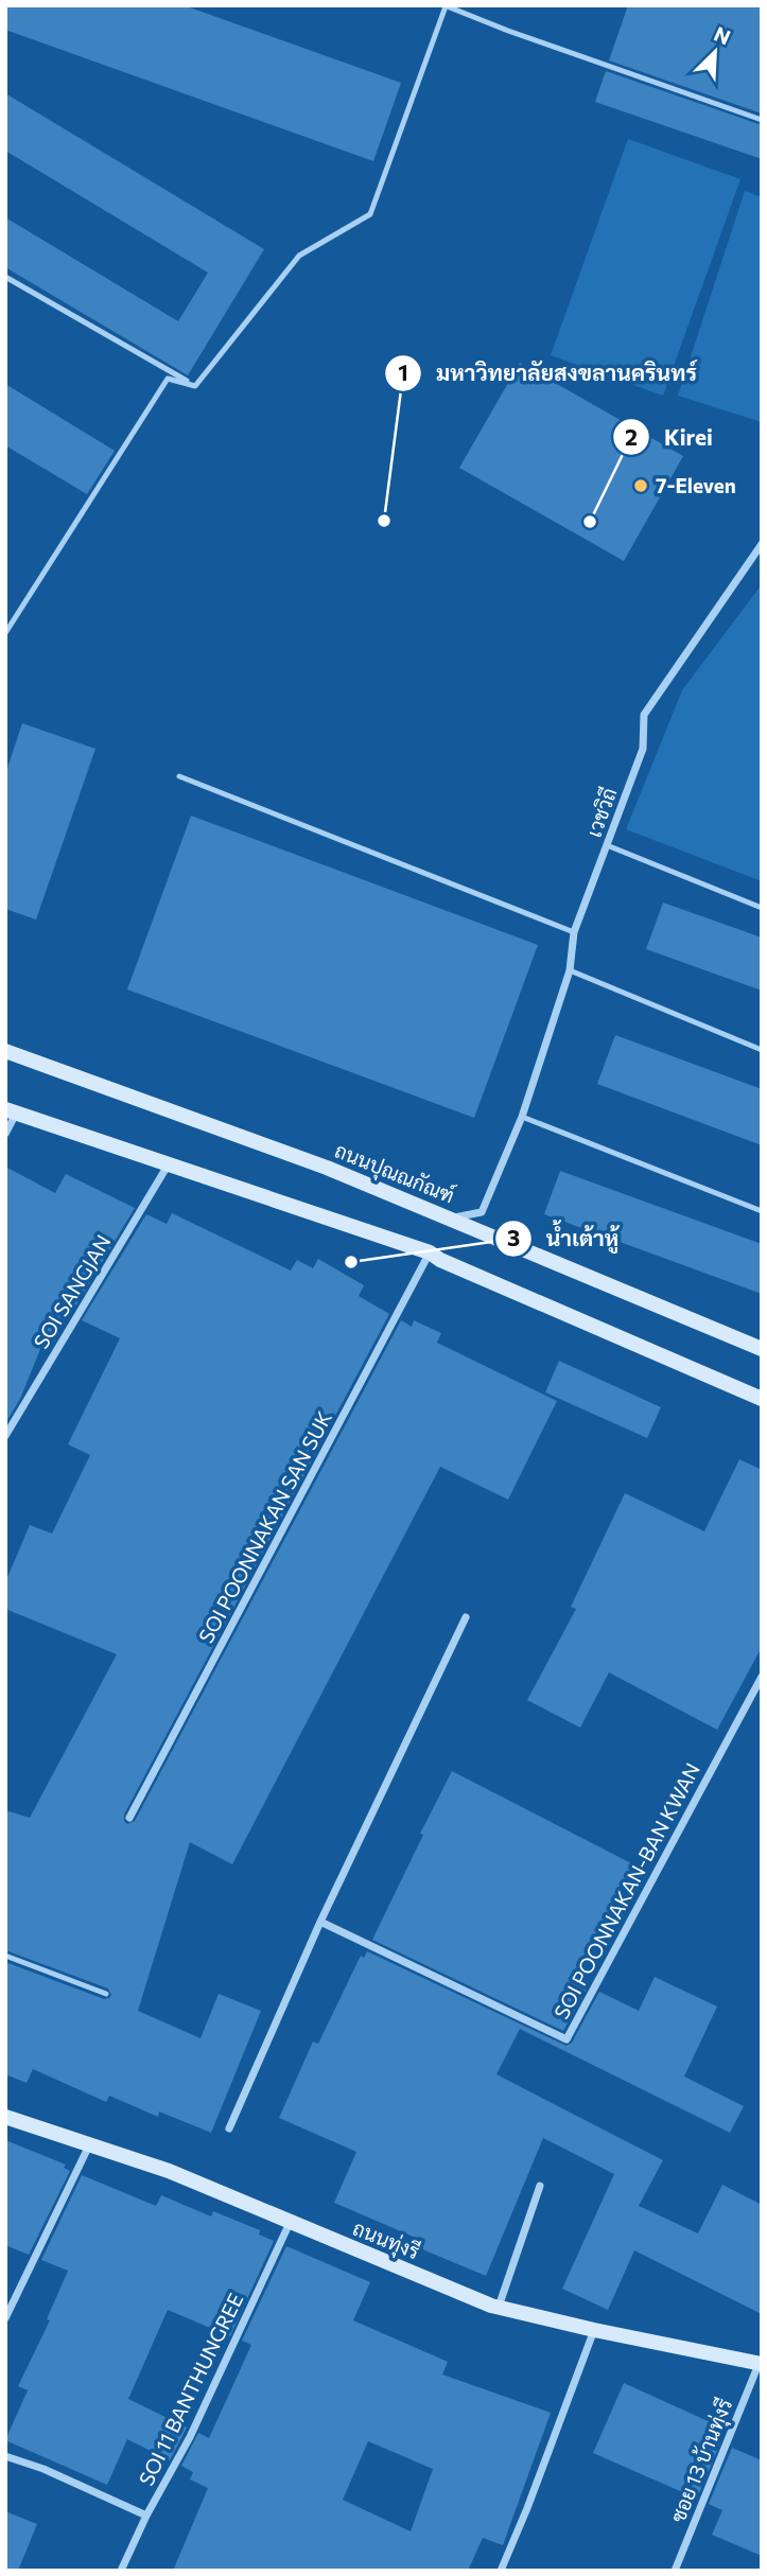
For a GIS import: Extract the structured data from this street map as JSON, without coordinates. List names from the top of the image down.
{
  "streets": {
    "street": [
      "เวชวิถี",
      "ถนนปุณณกัณฑ์",
      "SOI SANGJAN",
      "SOI POONNAKAN SAN SUK",
      "SOI POONNAKAN-BAN KWAN",
      "ถนนทุ่งรี",
      "SOI 11 BANTHUNGREE",
      "ซอย 13 บ้านทุ่งรี"
    ]
  },
  "crossings": [
    ["เวชวิถี", "ถนนปุณณกัณฑ์"],
    ["ถนนทุ่งรี", "SOI 11 BANTHUNGREE"],
    ["ถนนทุ่งรี", "ซอย 13 บ้านทุ่งรี"]
  ],
  "places": [
    "7-Eleven",
    "มหาวิทยาลัยสงขลานครินทร์",
    "Kirei",
    "น้ำเต้าหู้"
  ],
  "north": "top right"
}
